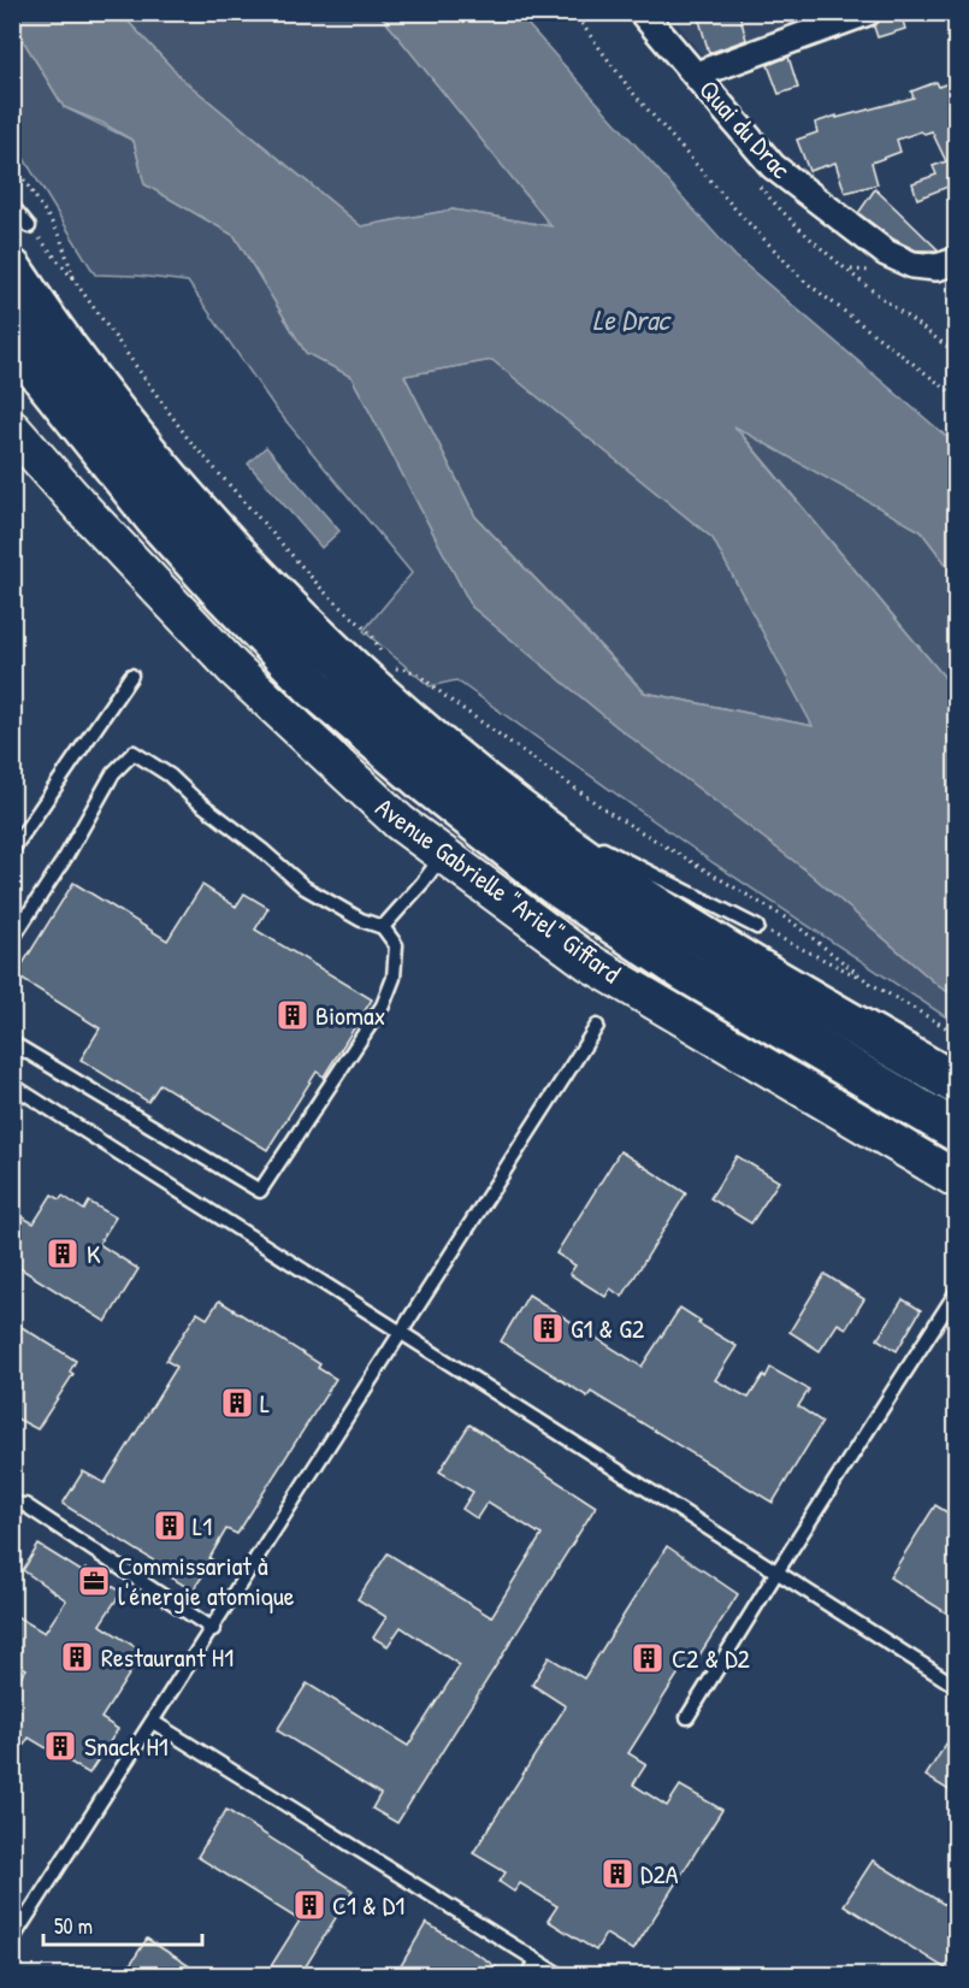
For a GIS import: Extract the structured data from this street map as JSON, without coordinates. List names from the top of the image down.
{
  "streets": {
    "street": ["Quai du Drac", "Avenue Gabrielle \"Ariel\" Giffard"]
  },
  "water": ["Le Drac"],
  "places": {
    "building": [
      "Biomax",
      "K",
      "G1 & G2",
      "L",
      "L1",
      "Restaurant H1",
      "C2 & D2",
      "Snack H1",
      "D2A",
      "C1 & D1"
    ],
    "office": ["Commissariat à l'énergie atomique"]
  },
  "scale_bar": "50 m"
}
